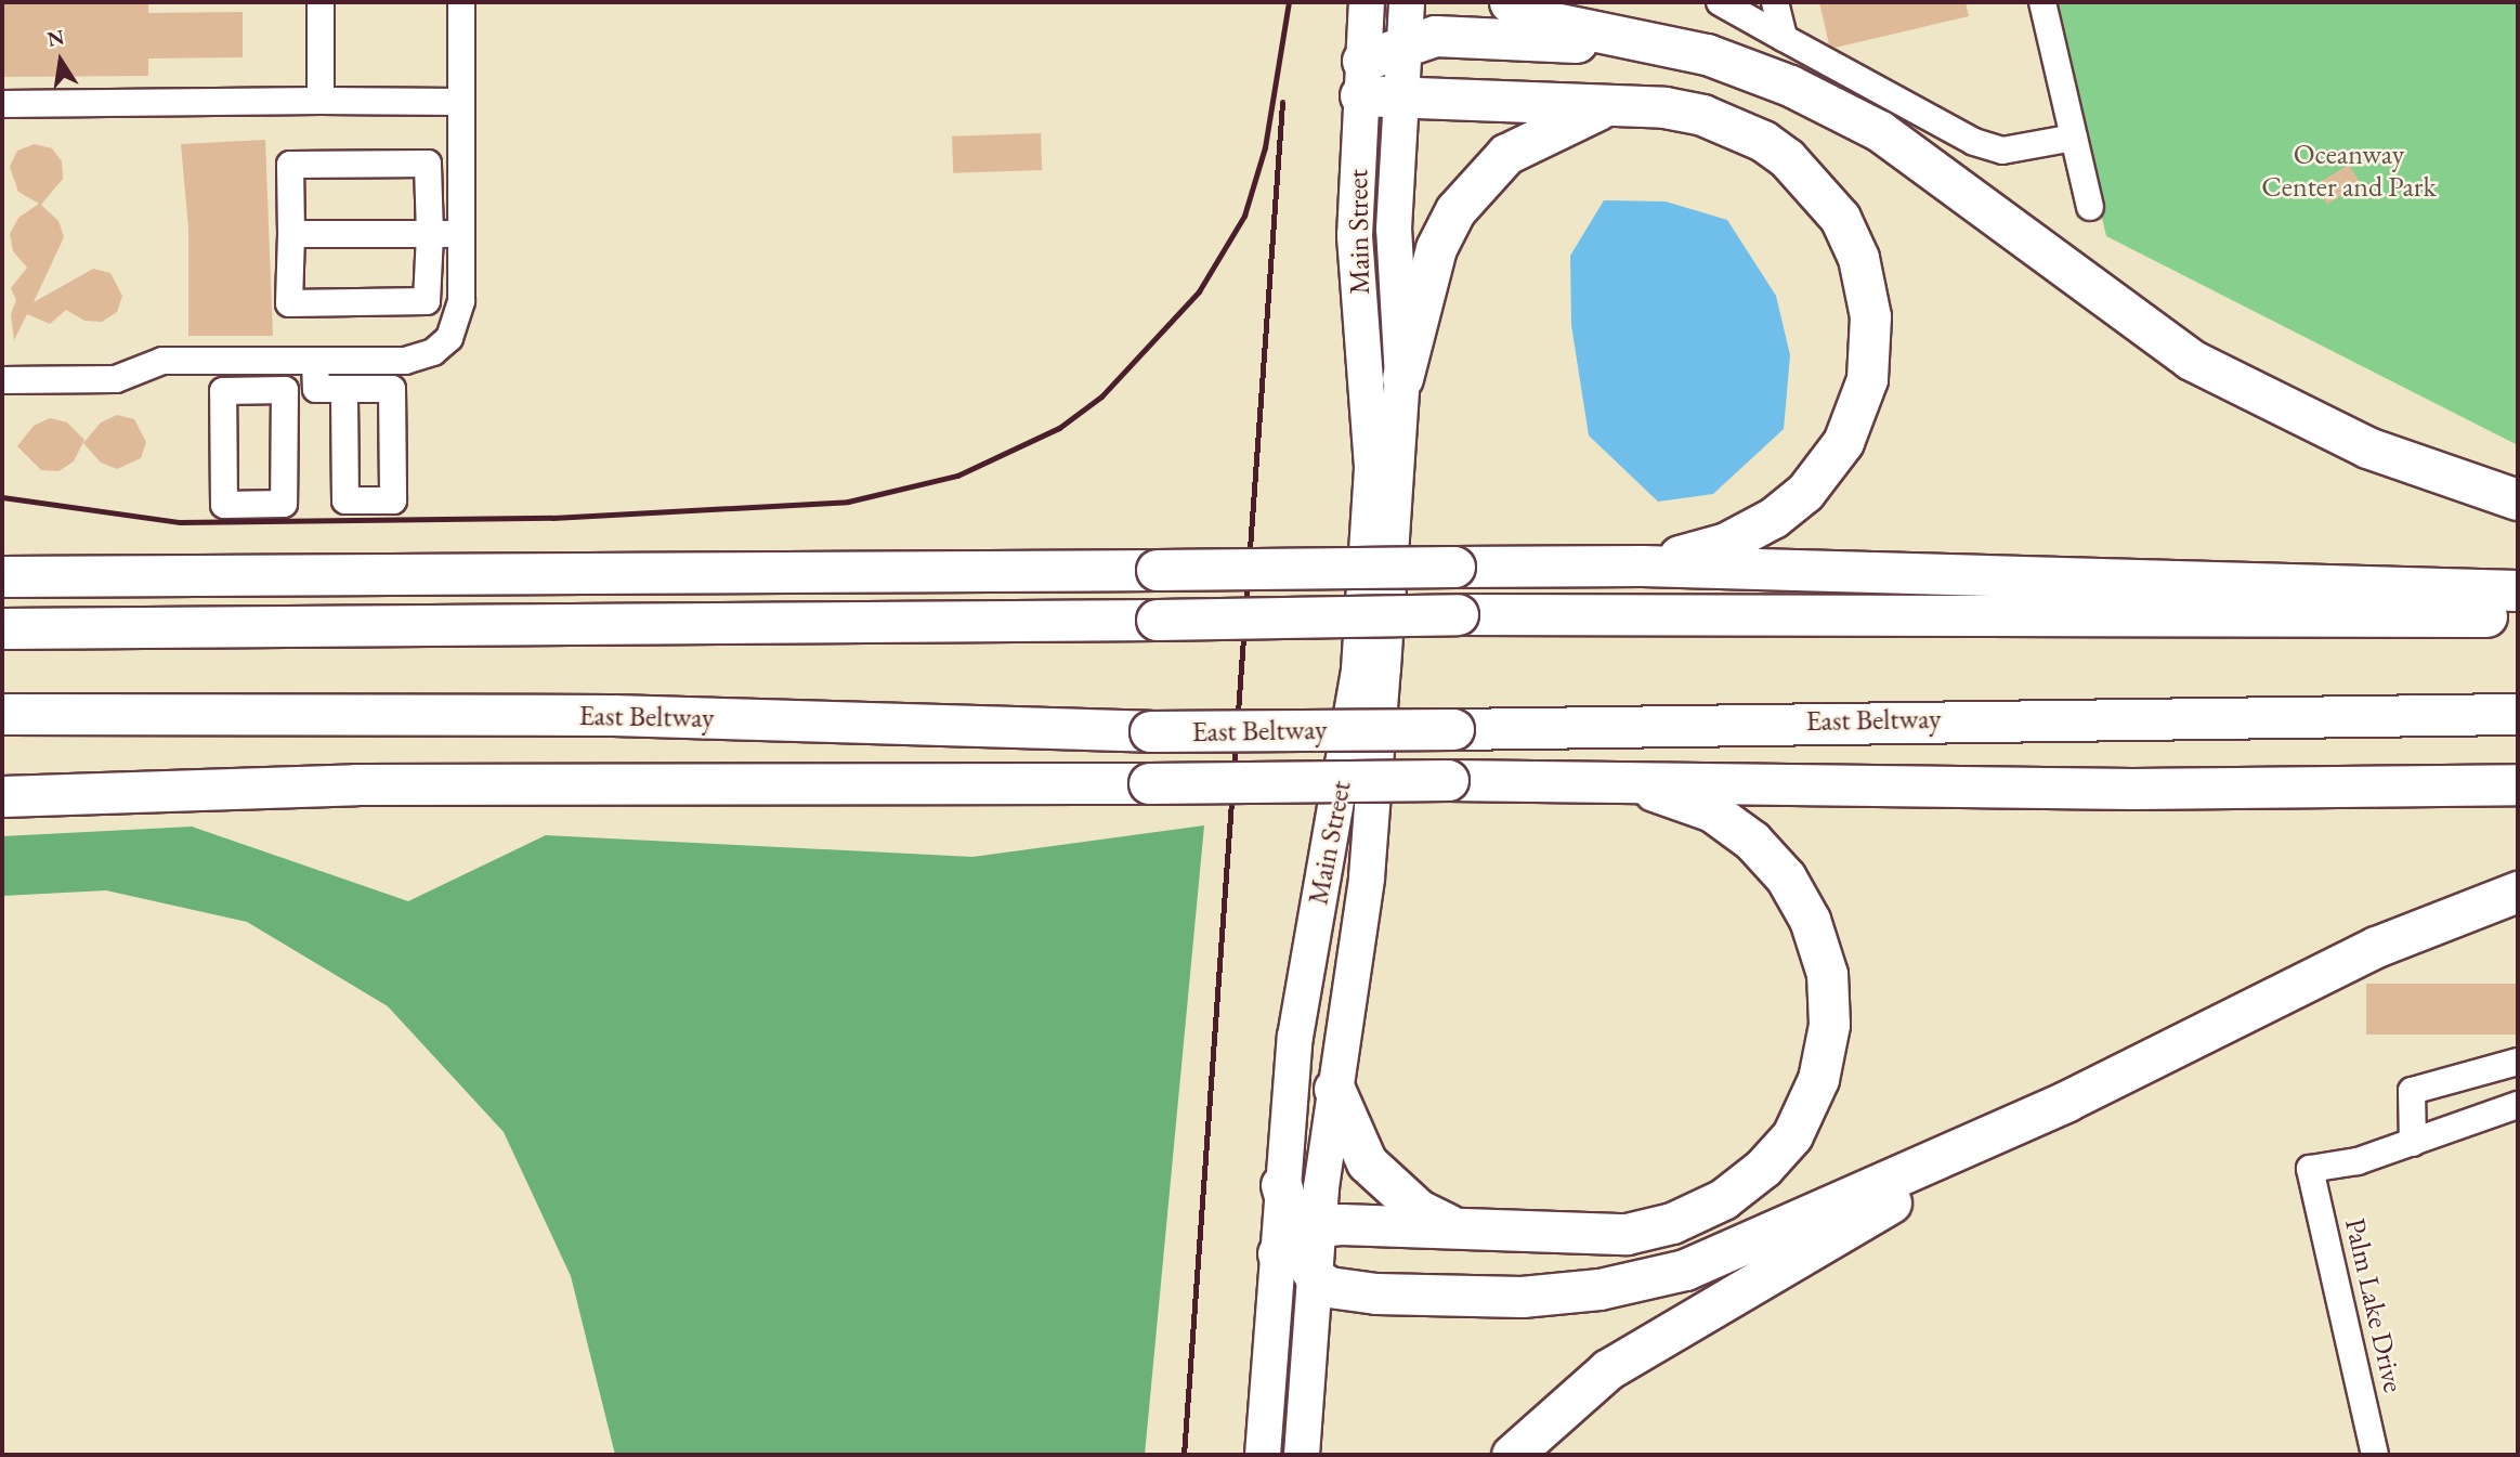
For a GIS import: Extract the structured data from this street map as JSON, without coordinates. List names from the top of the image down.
{
  "streets": {
    "highway": ["East Beltway"],
    "main road": ["Main Street"],
    "street": ["Palm Lake Drive"]
  },
  "parks": ["Oceanway Center and Park"],
  "north": "top"
}
